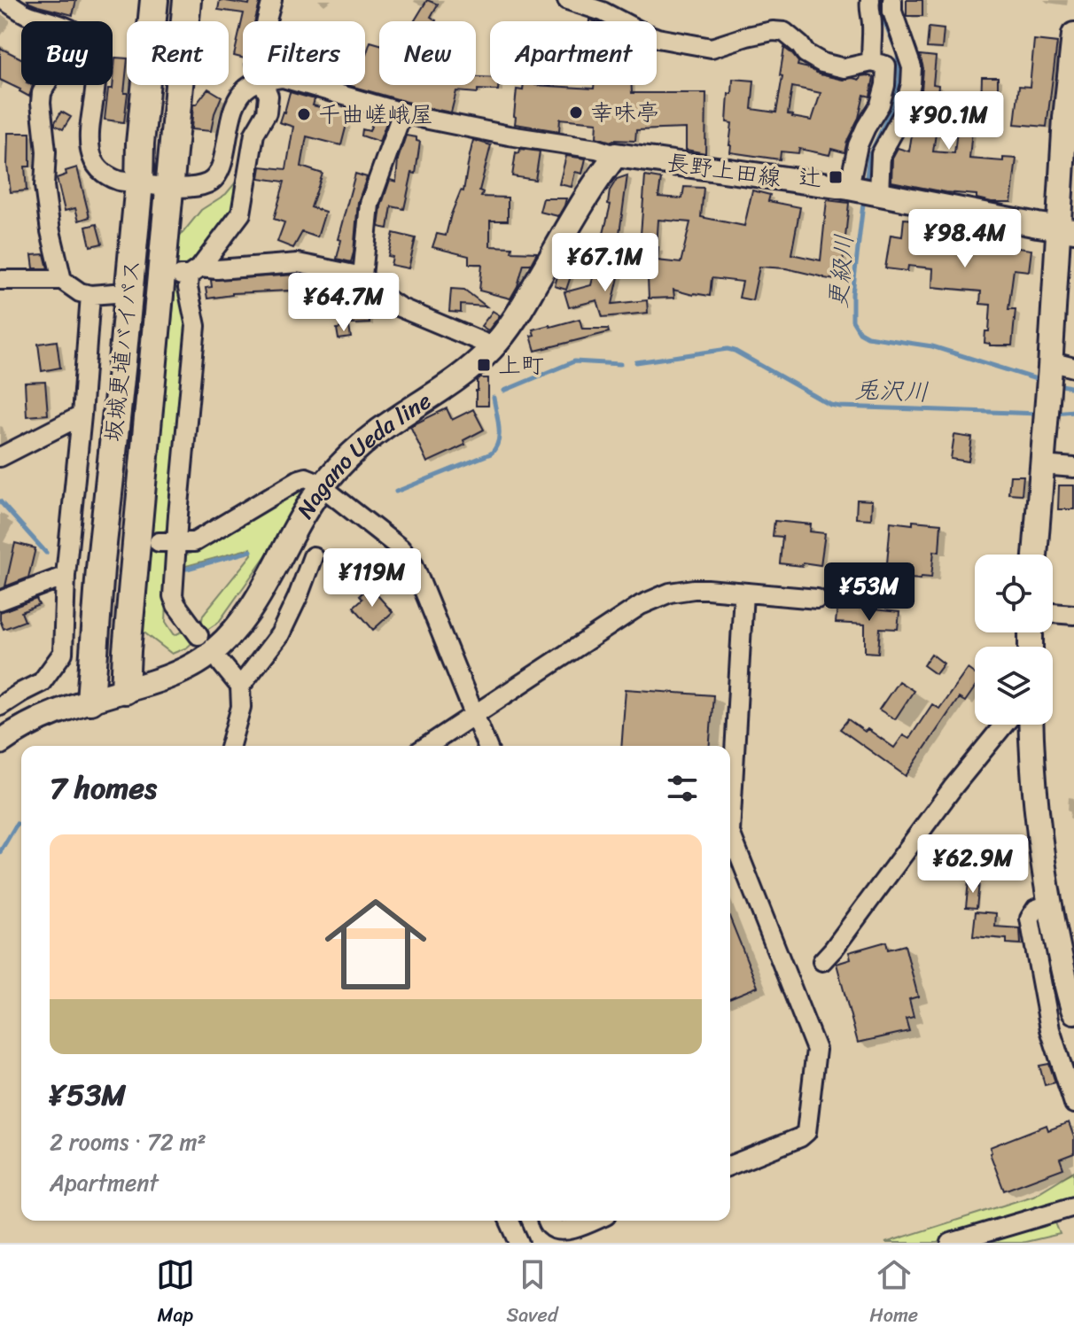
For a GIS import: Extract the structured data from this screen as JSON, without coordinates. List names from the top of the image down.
{
  "streets": {
    "highway": ["坂城更埴バイパス"],
    "main road": ["長野上田線", "Nagano Ueda line"]
  },
  "crossings": [
    ["長野上田線", "Nagano Ueda line"],
    ["坂城更埴バイパス", "Nagano Ueda line"]
  ],
  "water": ["更級川", "兎沢川"],
  "places": {
    "other": ["幸味亭", "千曲嵯峨屋"],
    "transit": ["辻", "上町"]
  },
  "page": {
    "chip": [
      "Buy",
      "Rent",
      "Filters",
      "New",
      "Apartment"
    ],
    "price": [
      "¥90.1M",
      "¥98.4M",
      "¥67.1M",
      "¥64.7M",
      "¥119M",
      "¥53M",
      "¥62.9M"
    ],
    "heading": "7 homes",
    "list": [
      {
        "name": "¥53M",
        "note": "2 rooms · 72 m² · Apartment"
      }
    ],
    "tabs": ["Map", "Saved", "Home"]
  }
}
